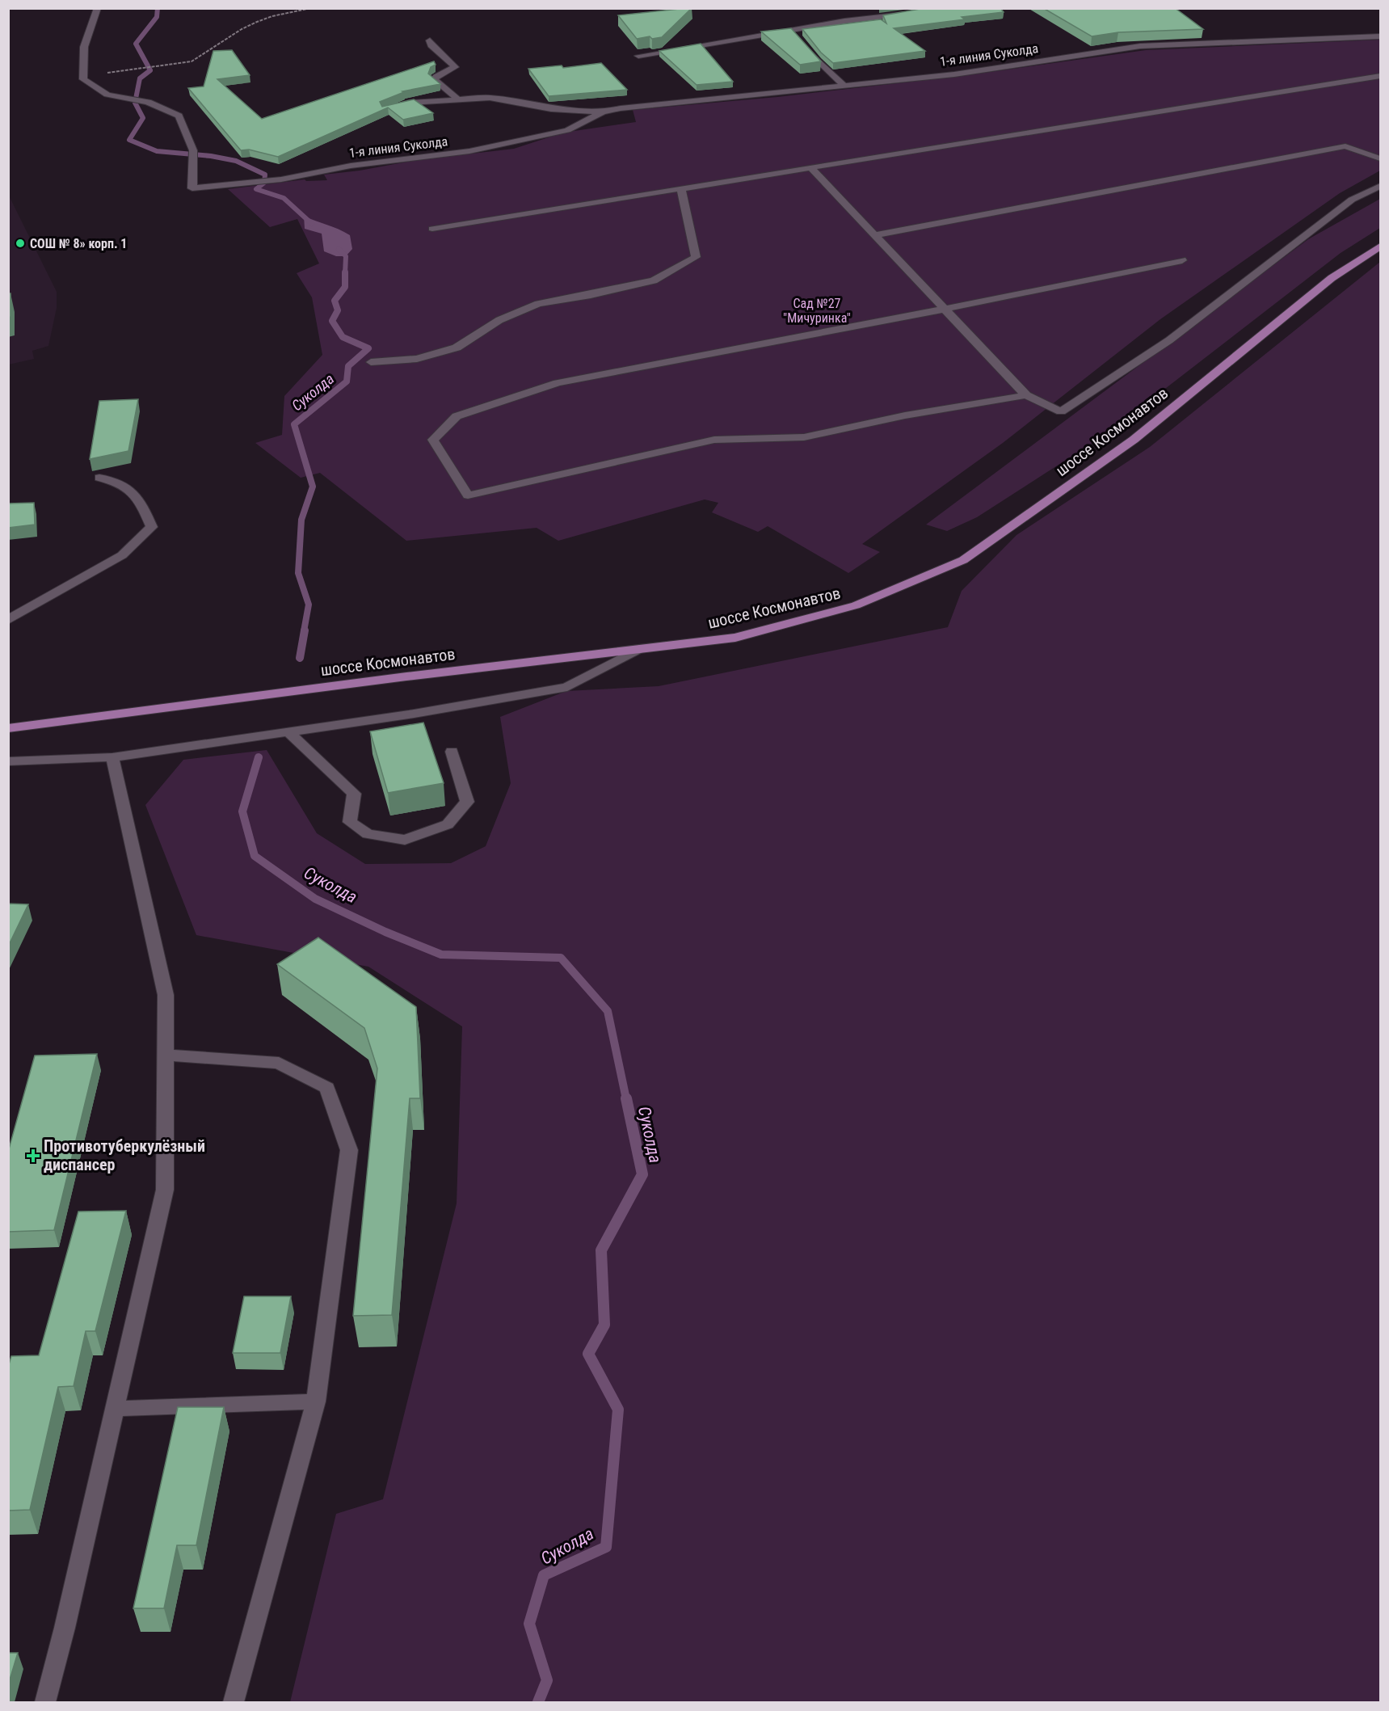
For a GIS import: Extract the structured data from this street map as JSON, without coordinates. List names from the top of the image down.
{
  "streets": {
    "main road": ["шоссе Космонавтов"],
    "street": ["1-я линия Суколда"]
  },
  "water": ["Суколда"],
  "parks": ["Сад №27 \"Мичуринка\""],
  "places": {
    "other": ["СОШ № 8» корп. 1"],
    "health": ["Противотуберкулёзный диспансер"]
  }
}
